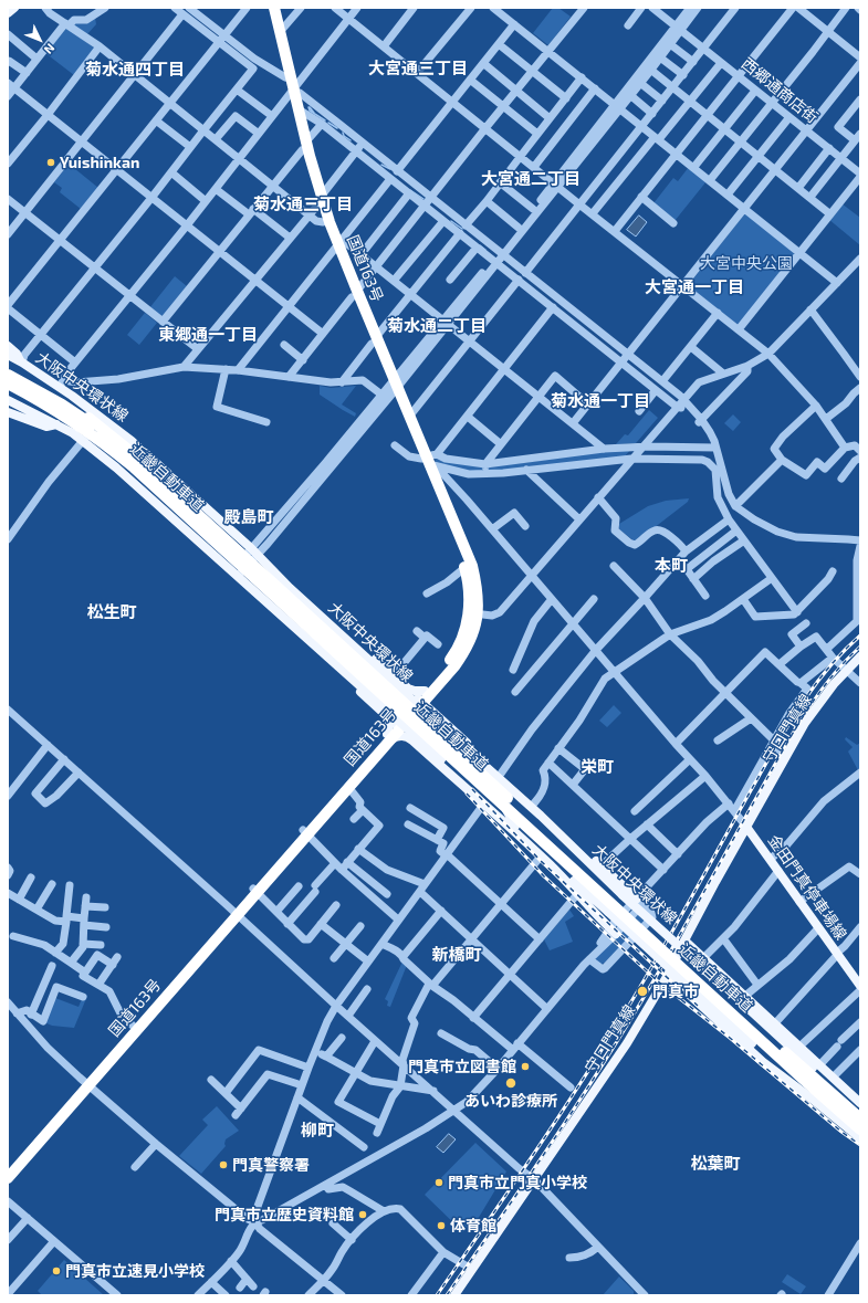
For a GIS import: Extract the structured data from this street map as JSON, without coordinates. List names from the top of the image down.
{
  "streets": {
    "highway": ["国道163号", "近畿自動車道"],
    "main road": ["大阪中央環状線", "守口門真線", "金田門真停車場線"],
    "street": ["西郷通商店街"]
  },
  "crossings": [
    ["守口門真線", "金田門真停車場線"]
  ],
  "districts": [
    "大宮通三丁目",
    "菊水通四丁目",
    "大宮通二丁目",
    "菊水通三丁目",
    "大宮通一丁目",
    "菊水通二丁目",
    "東郷通一丁目",
    "菊水通一丁目",
    "殿島町",
    "本町",
    "松生町",
    "栄町",
    "新橋町",
    "柳町",
    "松葉町"
  ],
  "parks": ["大宮中央公園"],
  "places": [
    "Yuishinkan",
    "門真市",
    "門真市立図書館",
    "あいわ診療所",
    "門真警察署",
    "門真市立門真小学校",
    "門真市立歴史資料館",
    "体育館",
    "門真市立速見小学校"
  ],
  "north": "bottom right"
}
